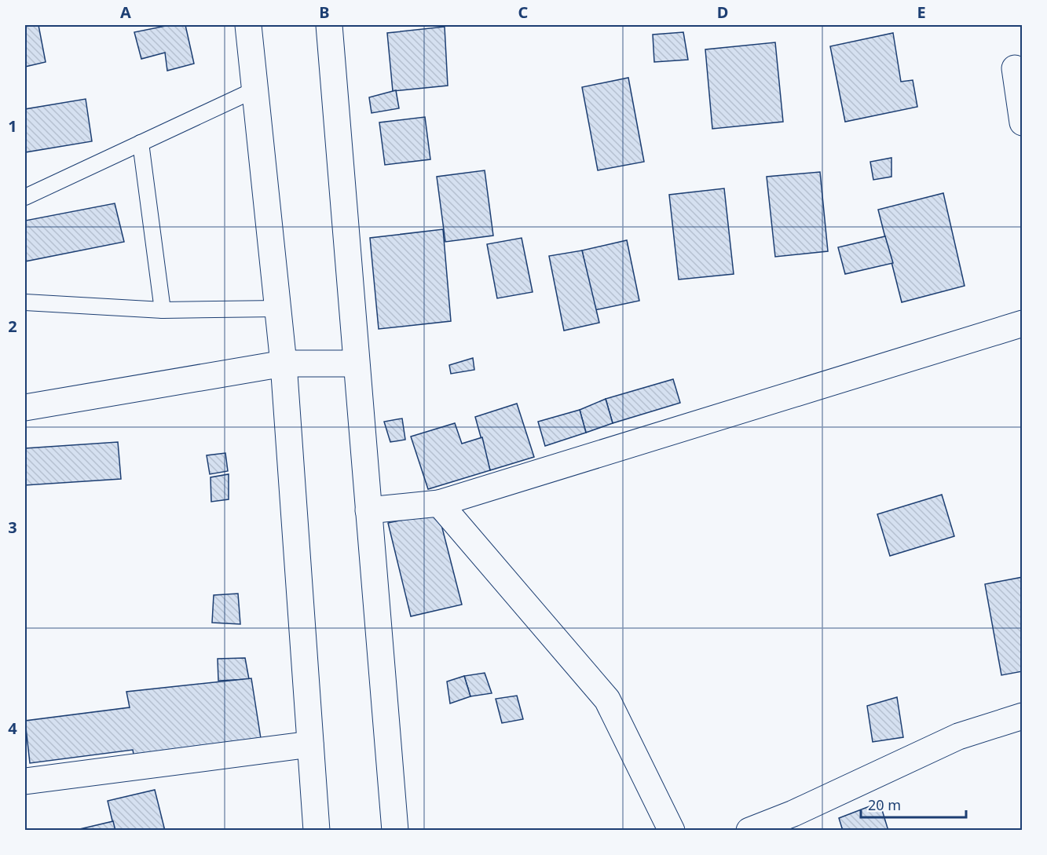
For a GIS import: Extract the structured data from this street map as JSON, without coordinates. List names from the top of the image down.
{
  "scale_bar": "20 m",
  "grid": {
    "columns": [
      "A",
      "B",
      "C",
      "D",
      "E"
    ],
    "rows": [
      "1",
      "2",
      "3",
      "4"
    ]
  }
}
